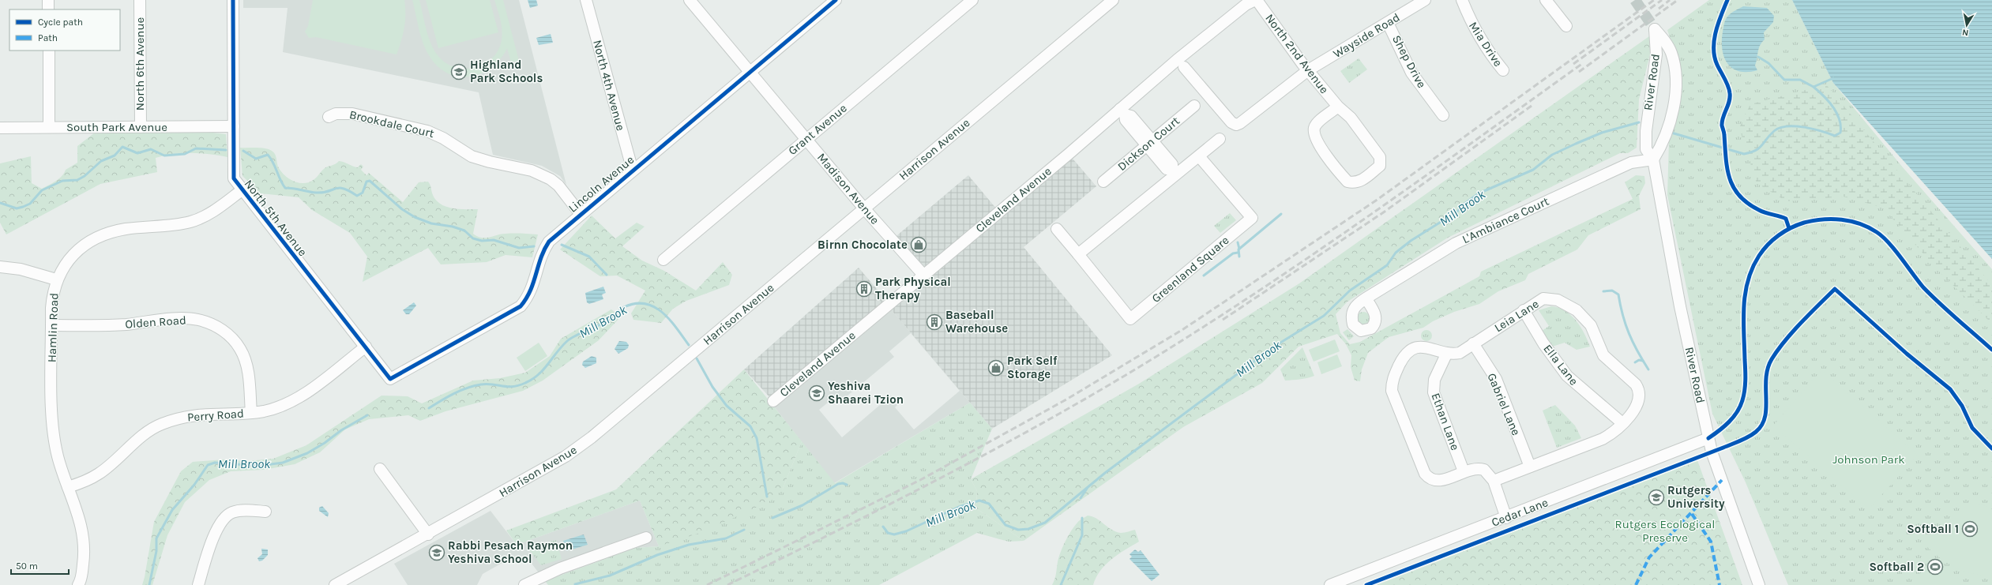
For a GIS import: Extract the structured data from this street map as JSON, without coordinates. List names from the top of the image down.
{
  "streets": {
    "street": [
      "Wayside Road",
      "Mia Drive",
      "North 2nd Avenue",
      "Shep Drive",
      "North 6th Avenue",
      "River Road",
      "North 4th Avenue",
      "Brookdale Court",
      "South Park Avenue",
      "Grant Avenue",
      "Dickson Court",
      "Harrison Avenue",
      "Lincoln Avenue",
      "Madison Avenue",
      "Cleveland Avenue",
      "North 5th Avenue",
      "L'Ambiance Court",
      "Greenland Square",
      "Leia Lane",
      "Olden Road",
      "Hamlin Road",
      "Ella Lane",
      "Gabriel Lane",
      "Perry Road",
      "Ethan Lane",
      "Cedar Lane"
    ]
  },
  "crossings": [
    ["Wayside Road", "North 2nd Avenue"],
    ["Wayside Road", "Shep Drive"],
    ["North 2nd Avenue", "Cleveland Avenue"],
    ["North 6th Avenue", "South Park Avenue"],
    ["River Road", "L'Ambiance Court"],
    ["River Road", "Cedar Lane"],
    ["North 4th Avenue", "Lincoln Avenue"],
    ["Brookdale Court", "Lincoln Avenue"],
    ["South Park Avenue", "North 5th Avenue"],
    ["Grant Avenue", "Madison Avenue"],
    ["Harrison Avenue", "Madison Avenue"],
    ["Lincoln Avenue", "Madison Avenue"],
    ["Lincoln Avenue", "North 5th Avenue"],
    ["Madison Avenue", "Cleveland Avenue"],
    ["North 5th Avenue", "Hamlin Road"],
    ["North 5th Avenue", "Perry Road"],
    ["Leia Lane", "Ella Lane"],
    ["Leia Lane", "Gabriel Lane"],
    ["Leia Lane", "Ethan Lane"],
    ["Olden Road", "Hamlin Road"],
    ["Olden Road", "Perry Road"],
    ["Hamlin Road", "Perry Road"]
  ],
  "water": ["Mill Brook"],
  "parks": ["Johnson Park", "Rutgers Ecological Preserve"],
  "places": {
    "school or university": [
      "Highland Park Schools",
      "Yeshiva Shaarei Tzion",
      "Rutgers University",
      "Rabbi Pesach Raymon Yeshiva School"
    ],
    "shop": ["Birnn Chocolate", "Park Self Storage"],
    "building": ["Park Physical Therapy", "Baseball Warehouse"],
    "sports": ["Softball 1", "Softball 2"]
  },
  "legend": ["Cycle path", "Path"],
  "scale_bar": "50 m",
  "north": "bottom"
}
